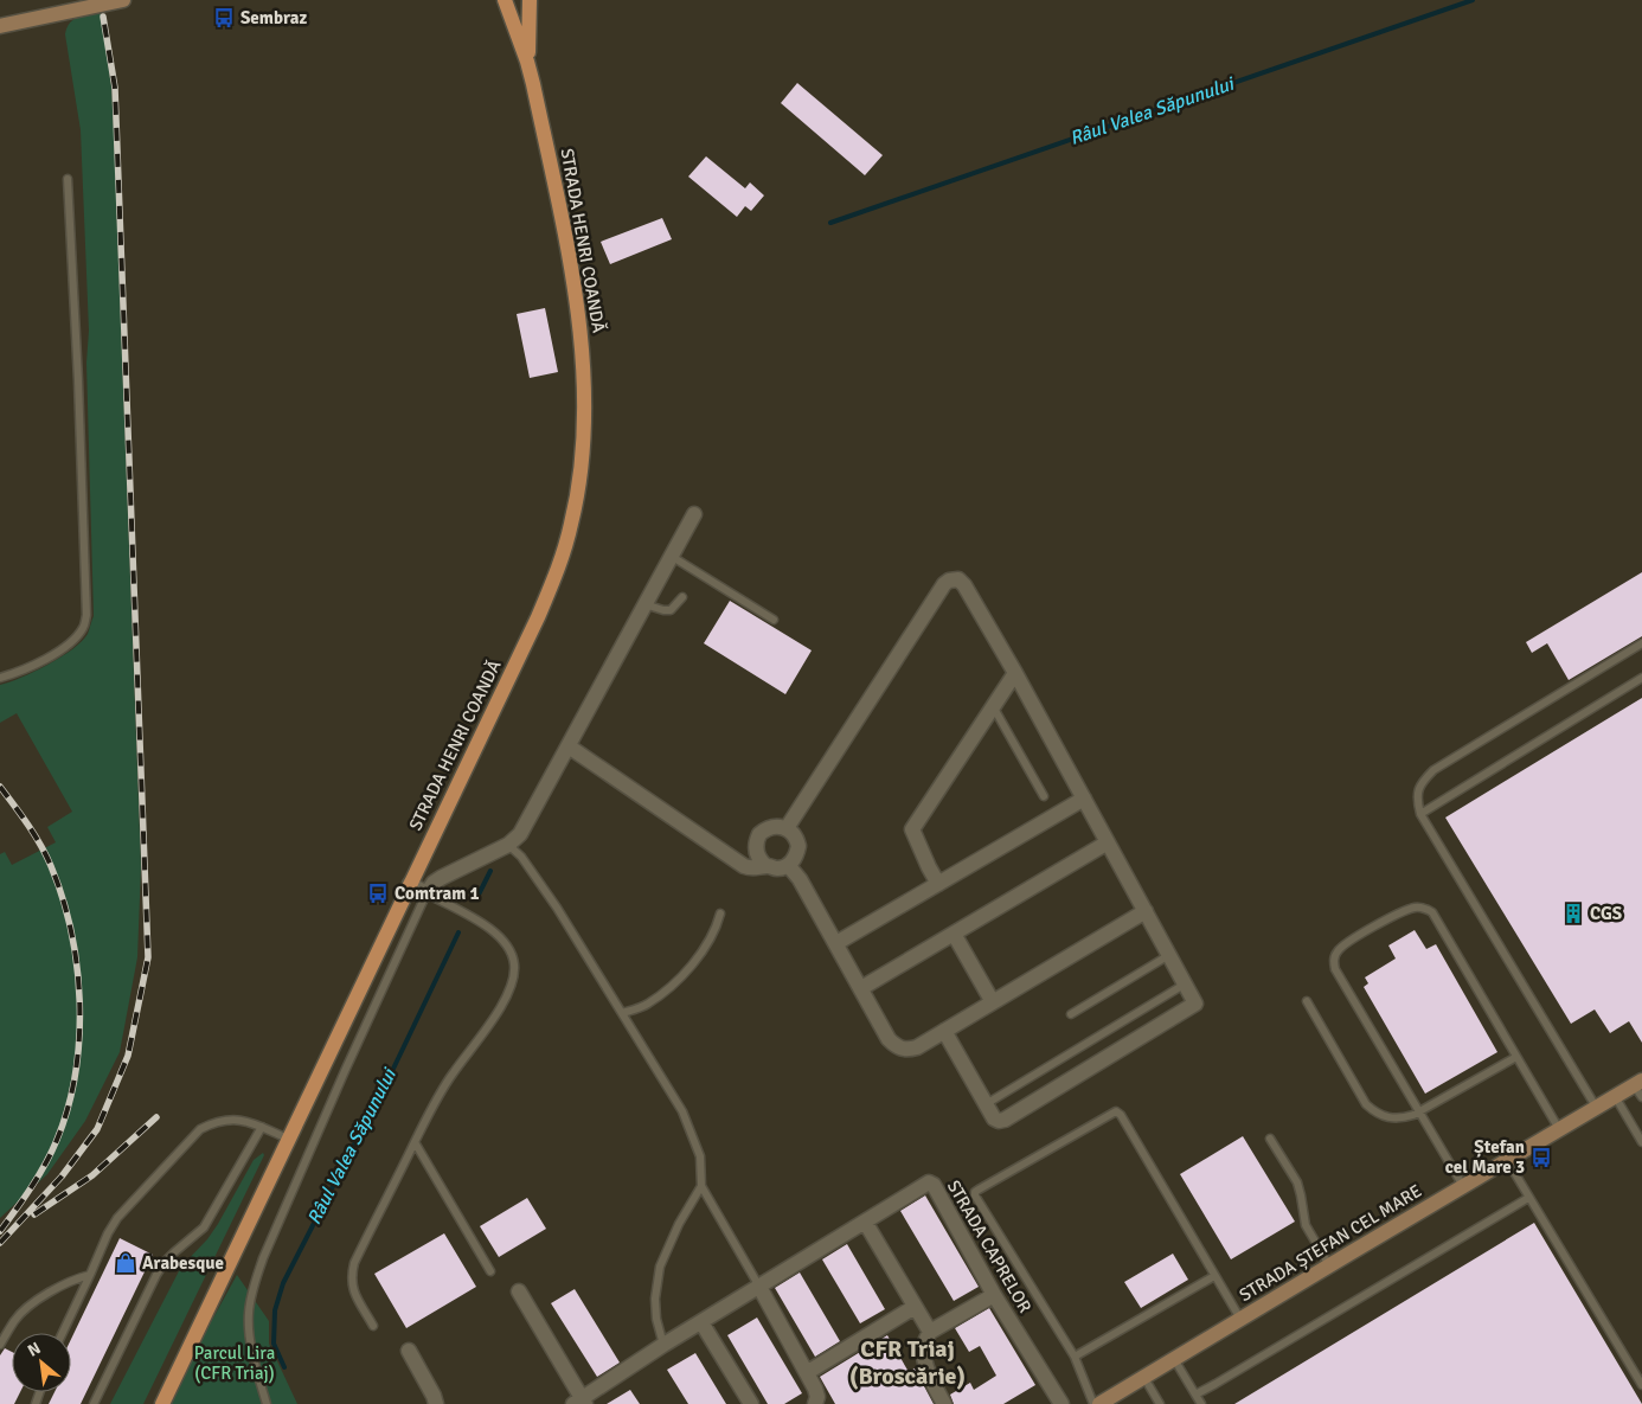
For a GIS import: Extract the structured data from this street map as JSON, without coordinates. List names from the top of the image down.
{
  "streets": {
    "main road": ["STRADA HENRI COANDĂ", "STRADA ȘTEFAN CEL MARE"],
    "street": ["STRADA CAPRELOR"]
  },
  "districts": ["CFR Triaj (Broscărie)"],
  "water": ["Râul Valea Săpunului"],
  "parks": ["Parcul Lira (CFR Triaj)"],
  "places": {
    "bus stop": ["Sembraz", "Comtram 1", "Ștefan cel Mare 3"],
    "building": ["CGS"],
    "shop": ["Arabesque"]
  },
  "north": "top left"
}
